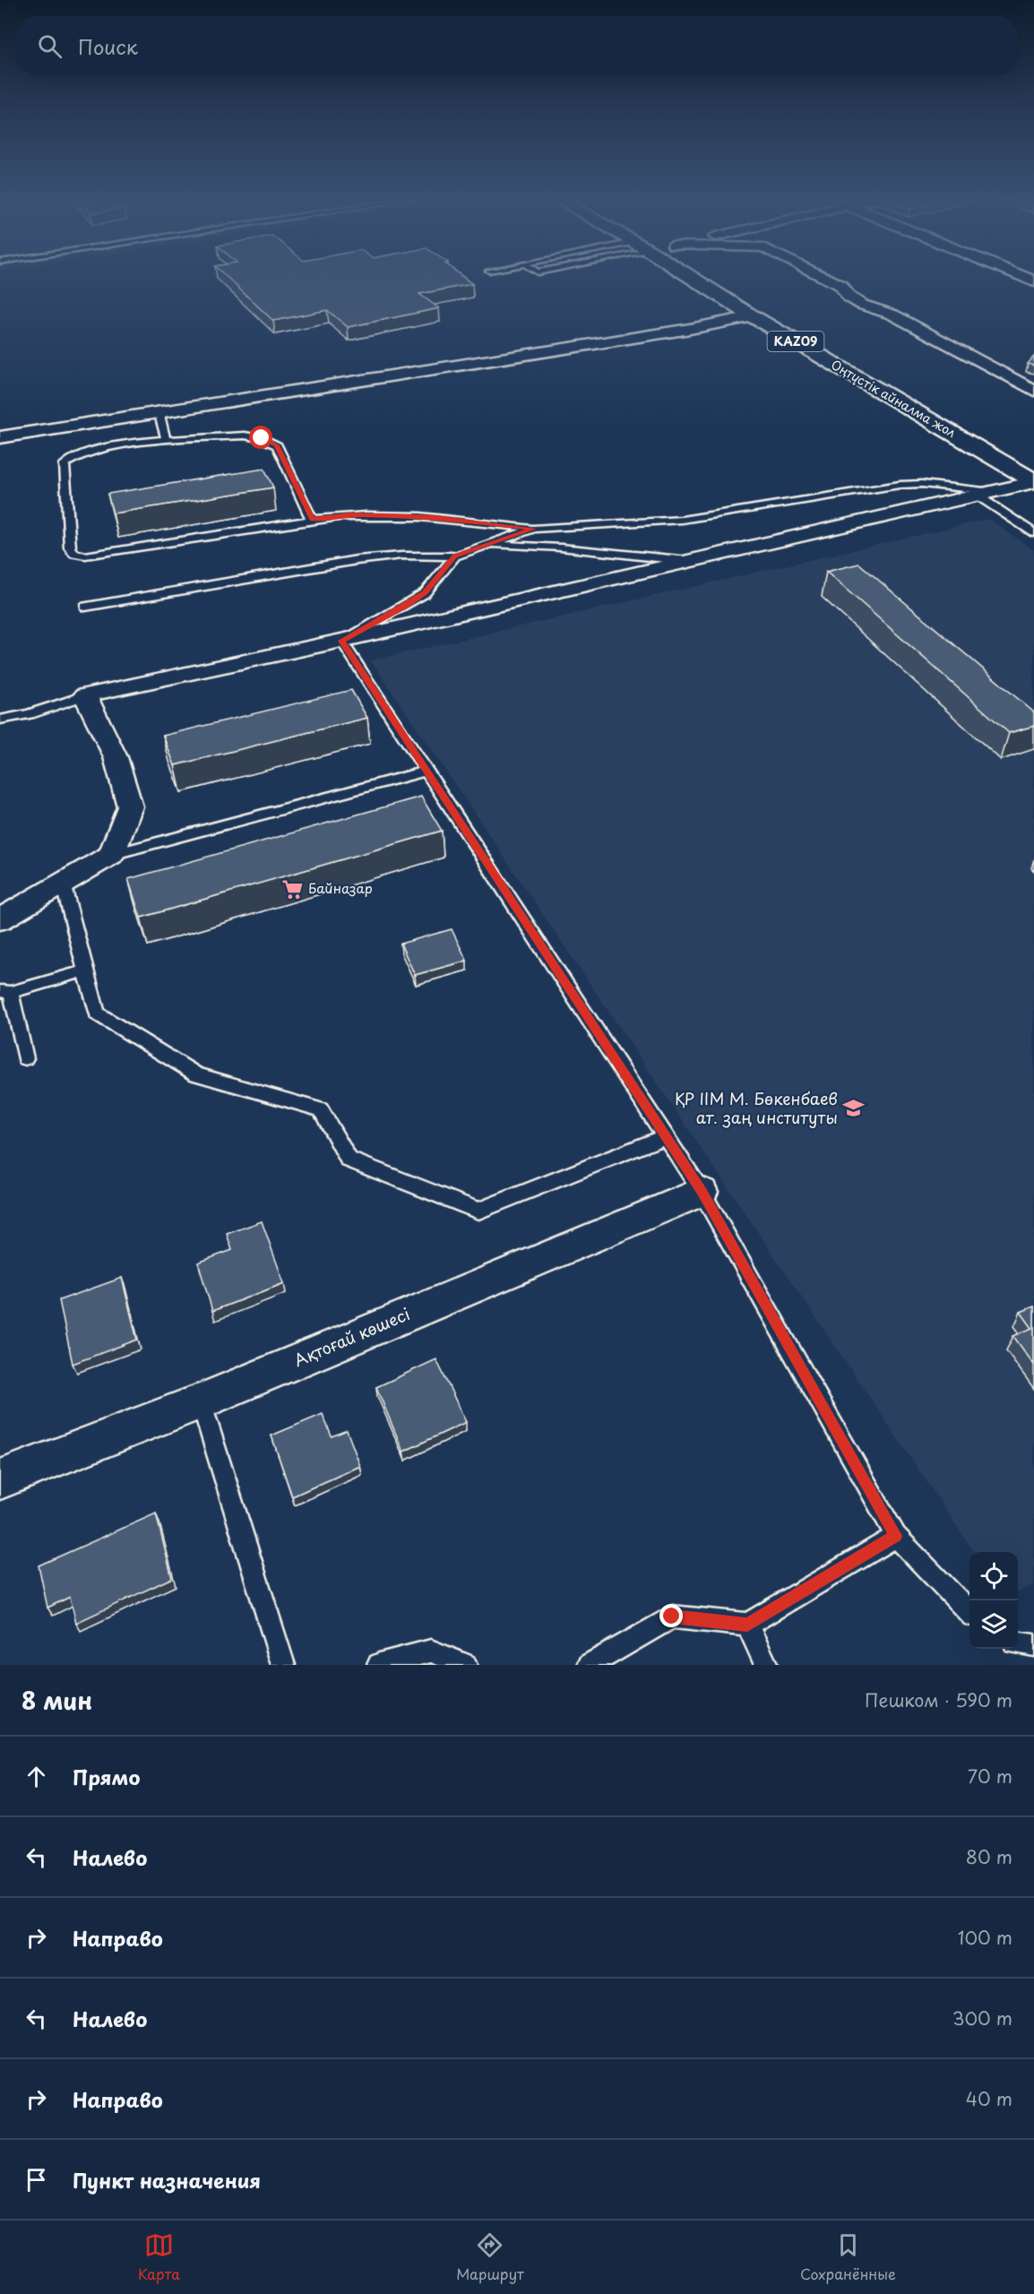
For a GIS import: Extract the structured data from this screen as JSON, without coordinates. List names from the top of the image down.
{
  "streets": {
    "highway": ["KAZ09", "Оңтүстік айналма жол"],
    "street": ["Ақтоғай көшесі"]
  },
  "places": {
    "supermarket": ["Байназар"],
    "school or university": ["ҚР ІІМ М. Бөкенбаев ат. заң институты"]
  },
  "page": {
    "search": "Поиск",
    "heading": ["8 мин", "Пешком · 590 m"],
    "list": [
      ["Прямо", "70 m"],
      ["Налево", "80 m"],
      ["Направо", "100 m"],
      ["Налево", "300 m"],
      ["Направо", "40 m"],
      "Пункт назначения"
    ],
    "nav": ["Карта", "Маршрут", "Сохранённые"]
  }
}
